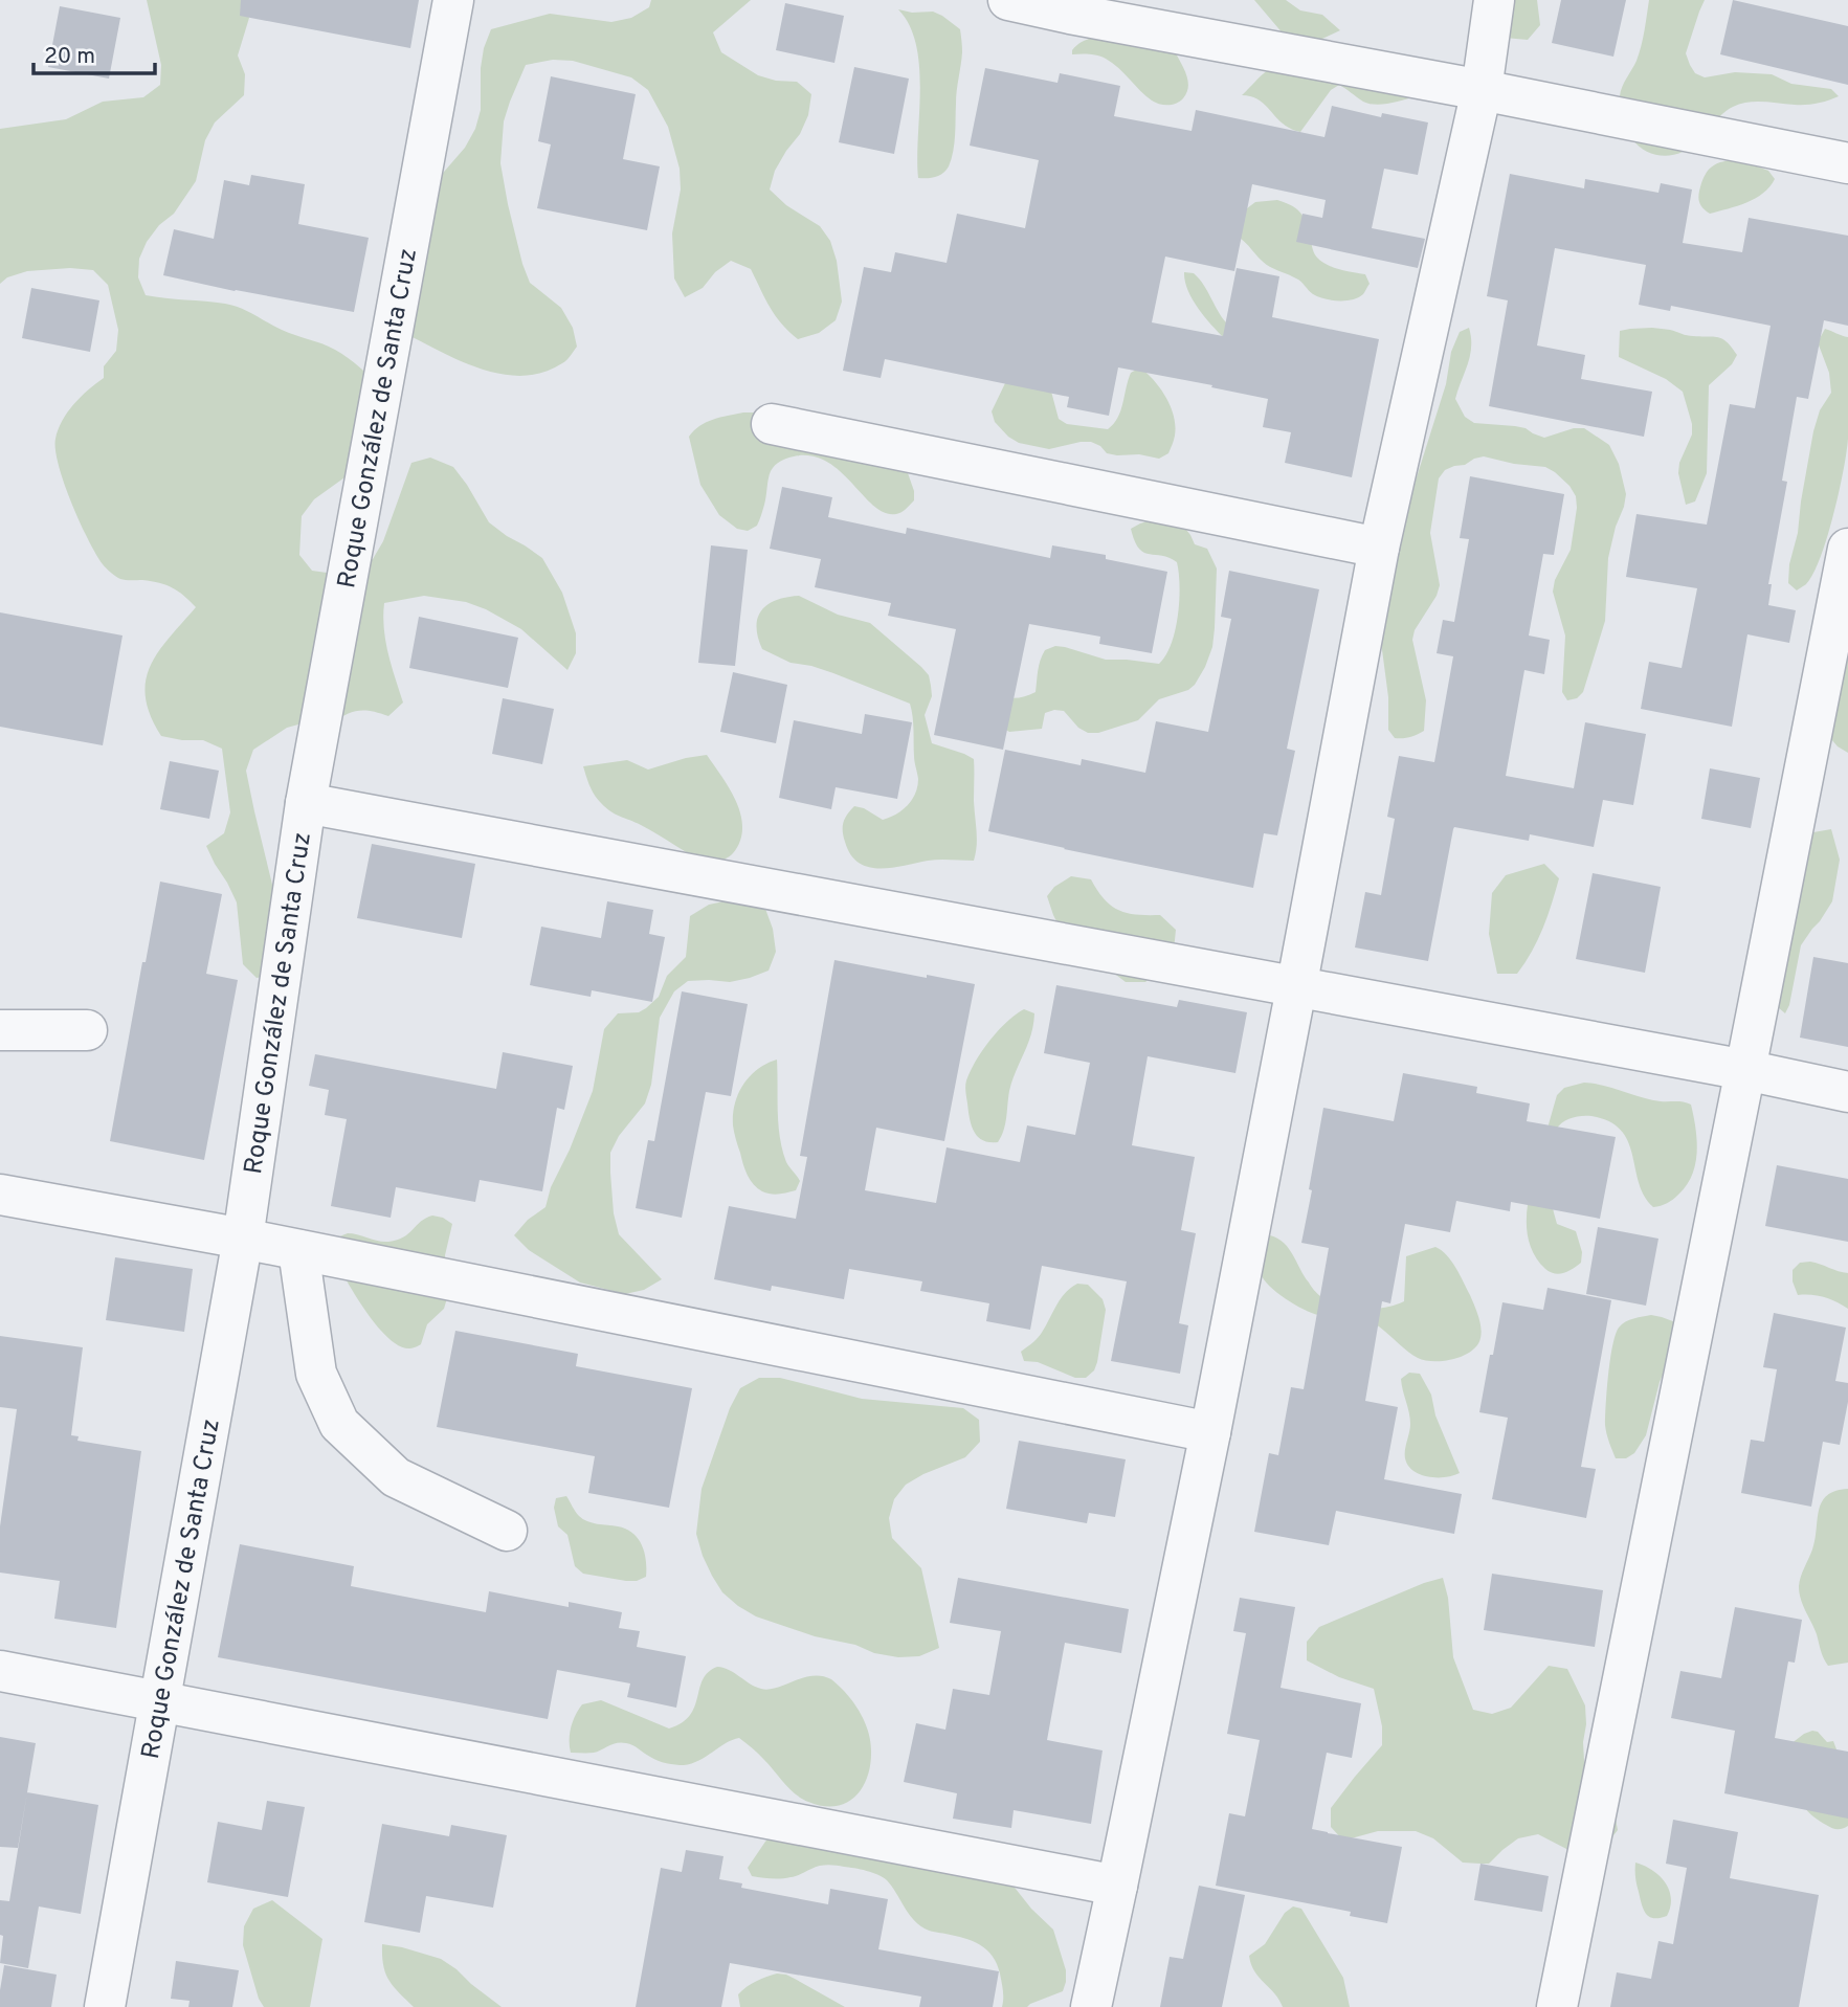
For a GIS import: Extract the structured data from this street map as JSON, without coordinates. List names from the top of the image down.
{
  "streets": {
    "street": ["Roque González de Santa Cruz"]
  },
  "scale_bar": "20 m"
}
